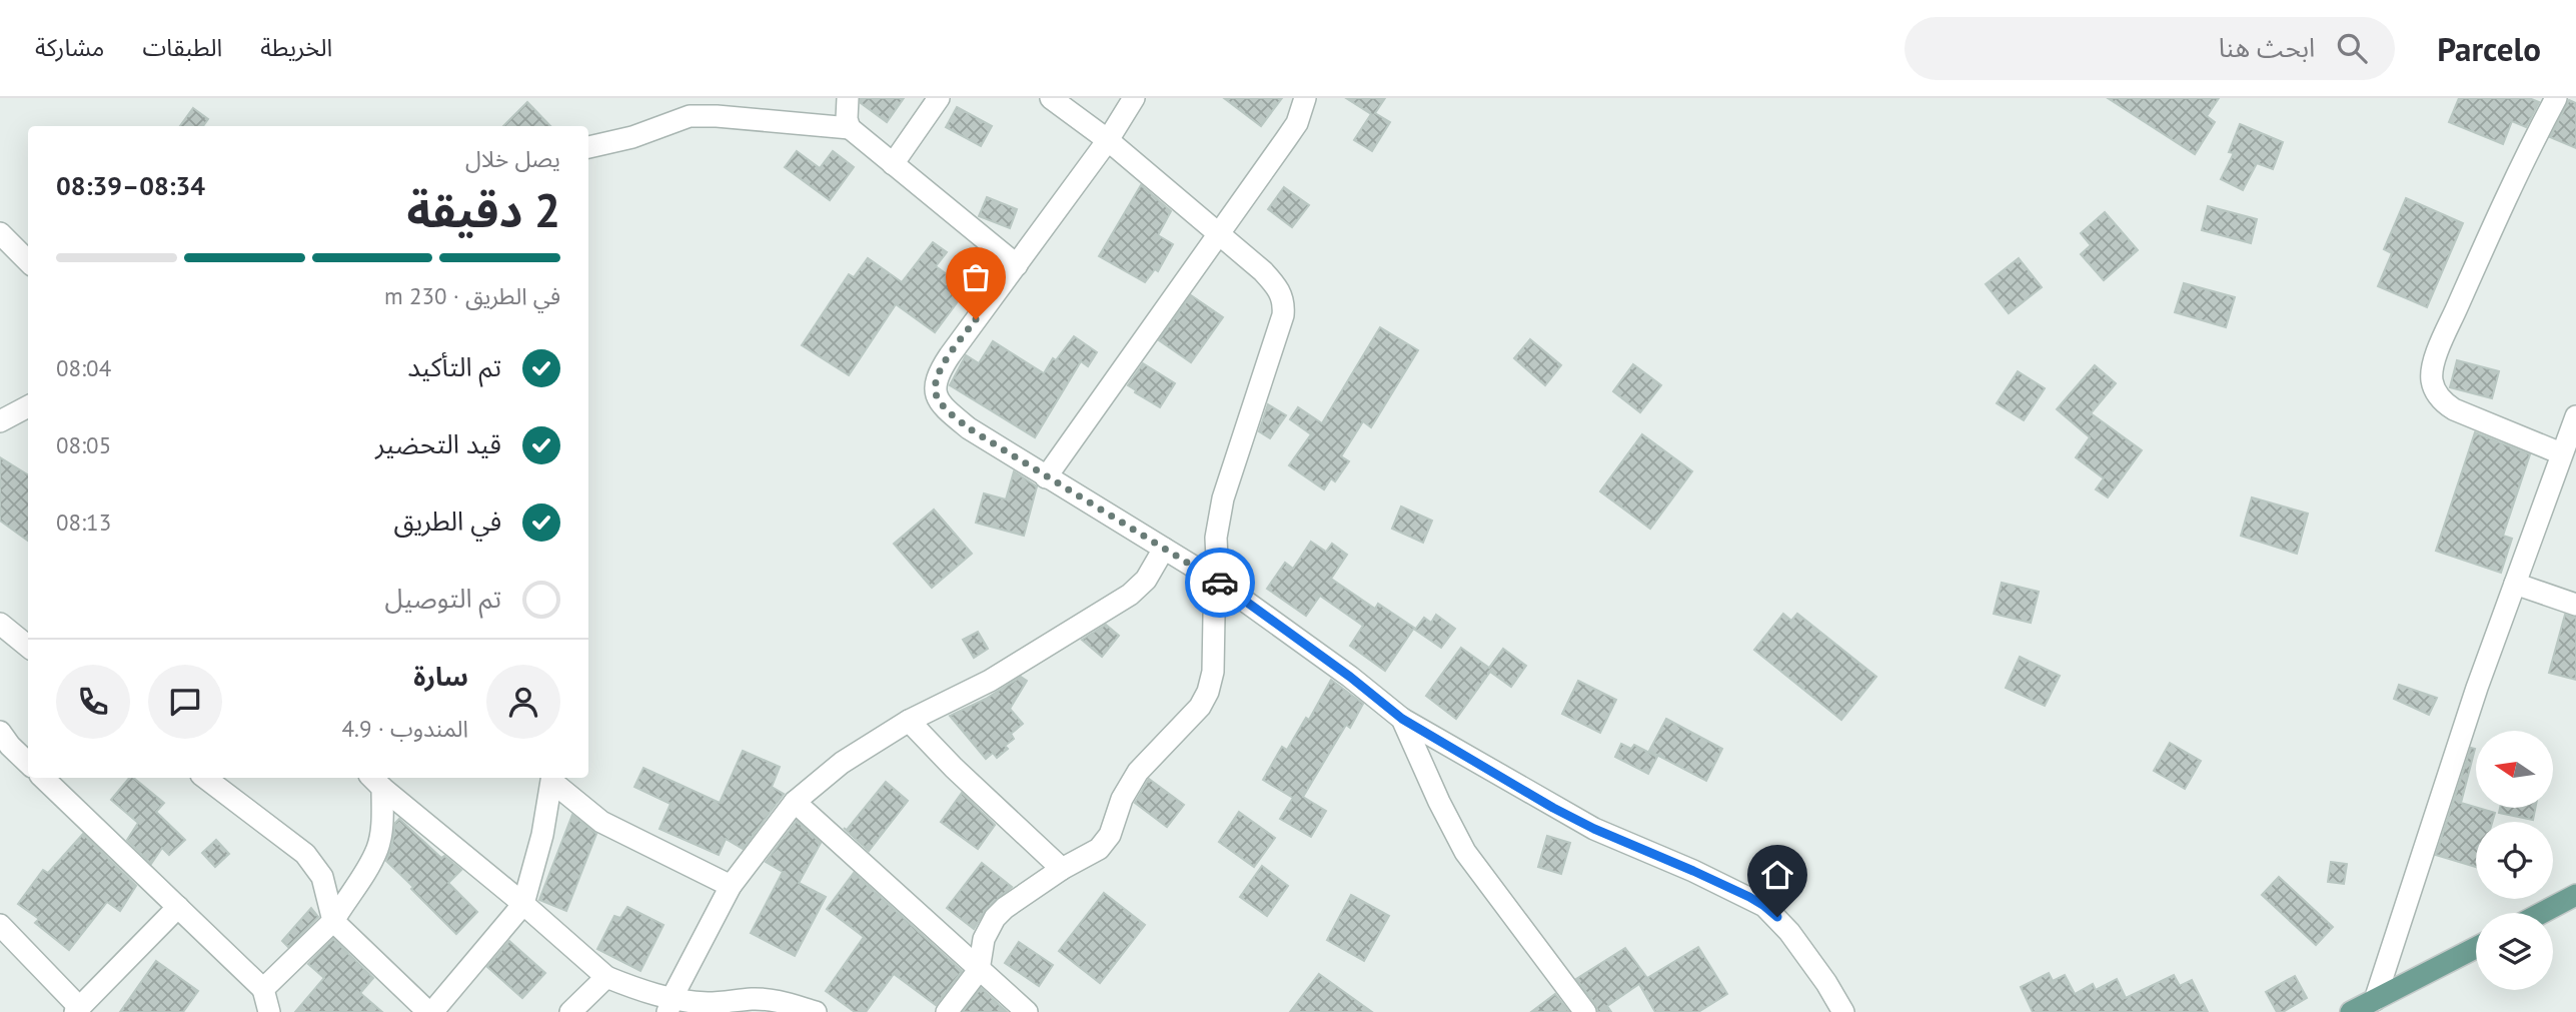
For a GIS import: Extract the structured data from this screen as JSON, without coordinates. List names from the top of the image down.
{
  "north": "left",
  "page": {
    "header": "Parcelo",
    "search": "ابحث هنا",
    "nav": ["الخريطة", "الطبقات", "مشاركة"],
    "heading": ["2 دقيقة", "يصل خلال", "08:34–08:39"],
    "panel": ["سارة", "المندوب · 4.9"],
    "bar": "في الطريق · 230 m",
    "list": [
      ["تم التأكيد", "08:04"],
      ["قيد التحضير", "08:05"],
      ["في الطريق", "08:13"],
      "تم التوصيل"
    ]
  }
}
